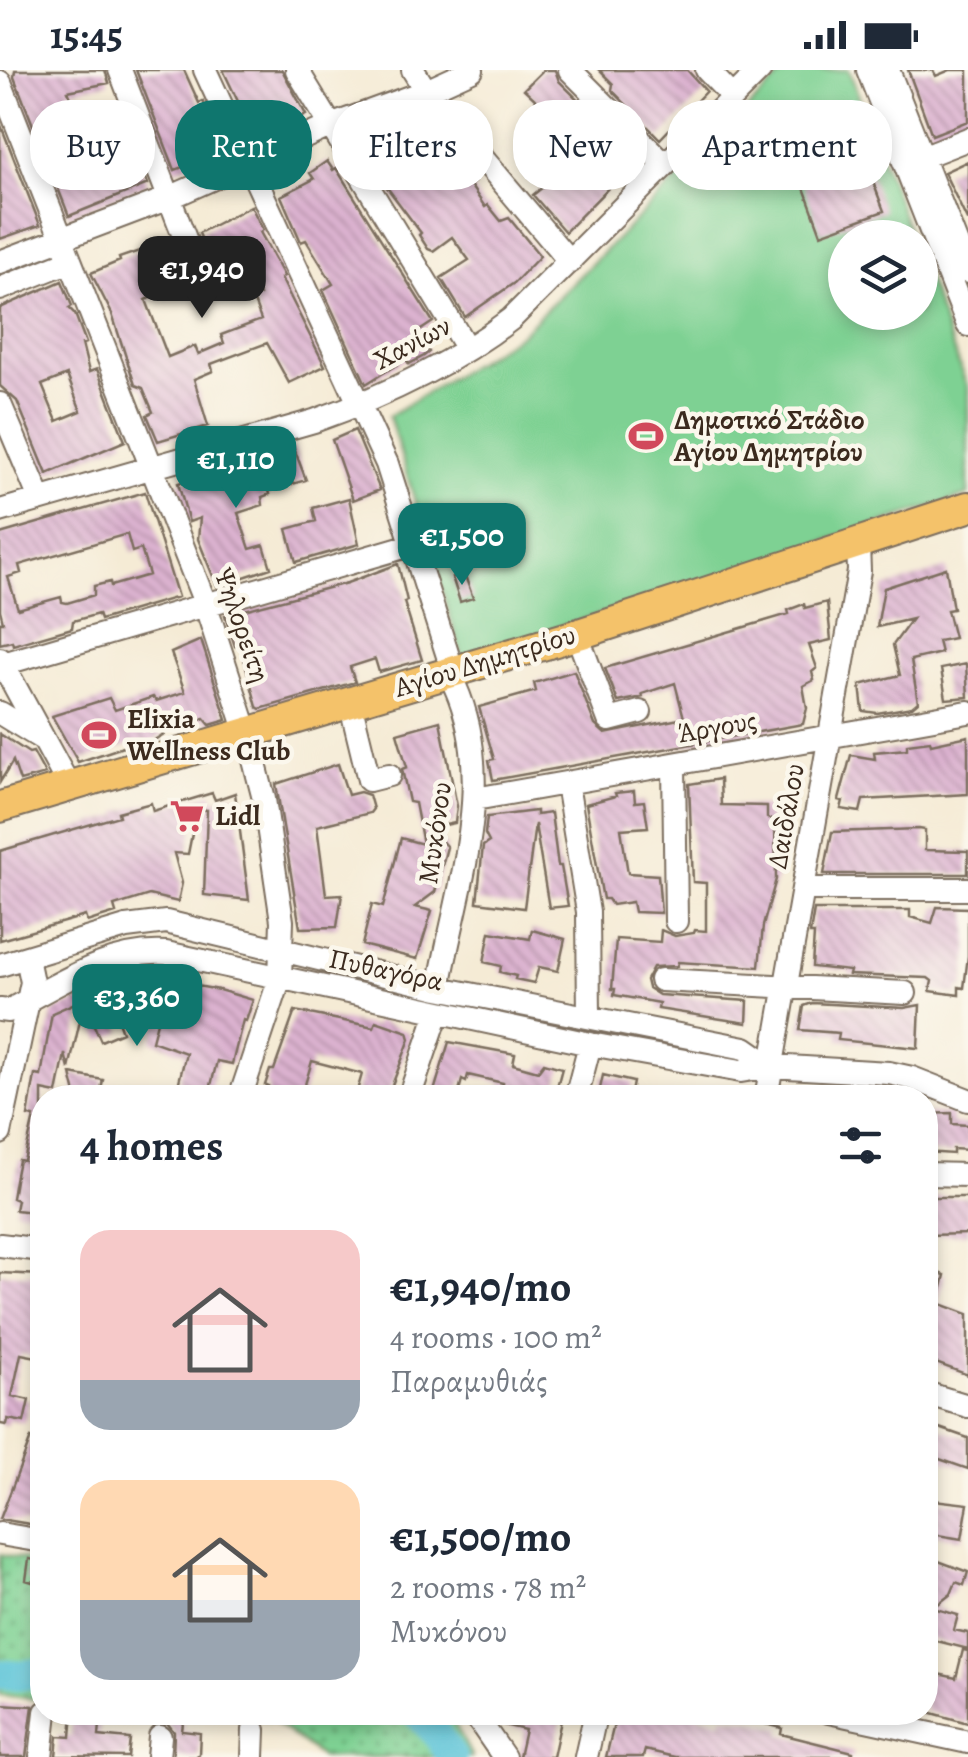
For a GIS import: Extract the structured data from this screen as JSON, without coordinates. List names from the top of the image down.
{
  "streets": {
    "main road": ["Αγίου Δημητρίου"],
    "street": [
      "Χανίων",
      "Ψηλορείτη",
      "Άργους",
      "Δαιδάλου",
      "Μυκόνου",
      "Πυθαγόρα"
    ]
  },
  "crossings": [
    ["Χανίων", "Ψηλορείτη"],
    ["Χανίων", "Μυκόνου"],
    ["Ψηλορείτη", "Αγίου Δημητρίου"],
    ["Ψηλορείτη", "Πυθαγόρα"],
    ["Αγίου Δημητρίου", "Δαιδάλου"],
    ["Αγίου Δημητρίου", "Μυκόνου"],
    ["Άργους", "Δαιδάλου"],
    ["Άργους", "Μυκόνου"],
    ["Δαιδάλου", "Πυθαγόρα"],
    ["Μυκόνου", "Πυθαγόρα"]
  ],
  "places": {
    "sports": ["Δημοτικό Στάδιο Αγίου Δημητρίου", "Elixia Wellness Club"],
    "supermarket": ["Lidl"]
  },
  "page": {
    "status": "15:45",
    "chip": [
      "Buy",
      "Rent",
      "Filters",
      "New",
      "Apartment"
    ],
    "price": [
      "€1,940",
      "€1,110",
      "€1,500",
      "€3,360"
    ],
    "heading": "4 homes",
    "list": [
      {
        "name": "€1,940/mo",
        "note": "4 rooms · 100 m² · Παραμυθιάς"
      },
      {
        "name": "€1,500/mo",
        "note": "2 rooms · 78 m² · Μυκόνου"
      }
    ]
  }
}
